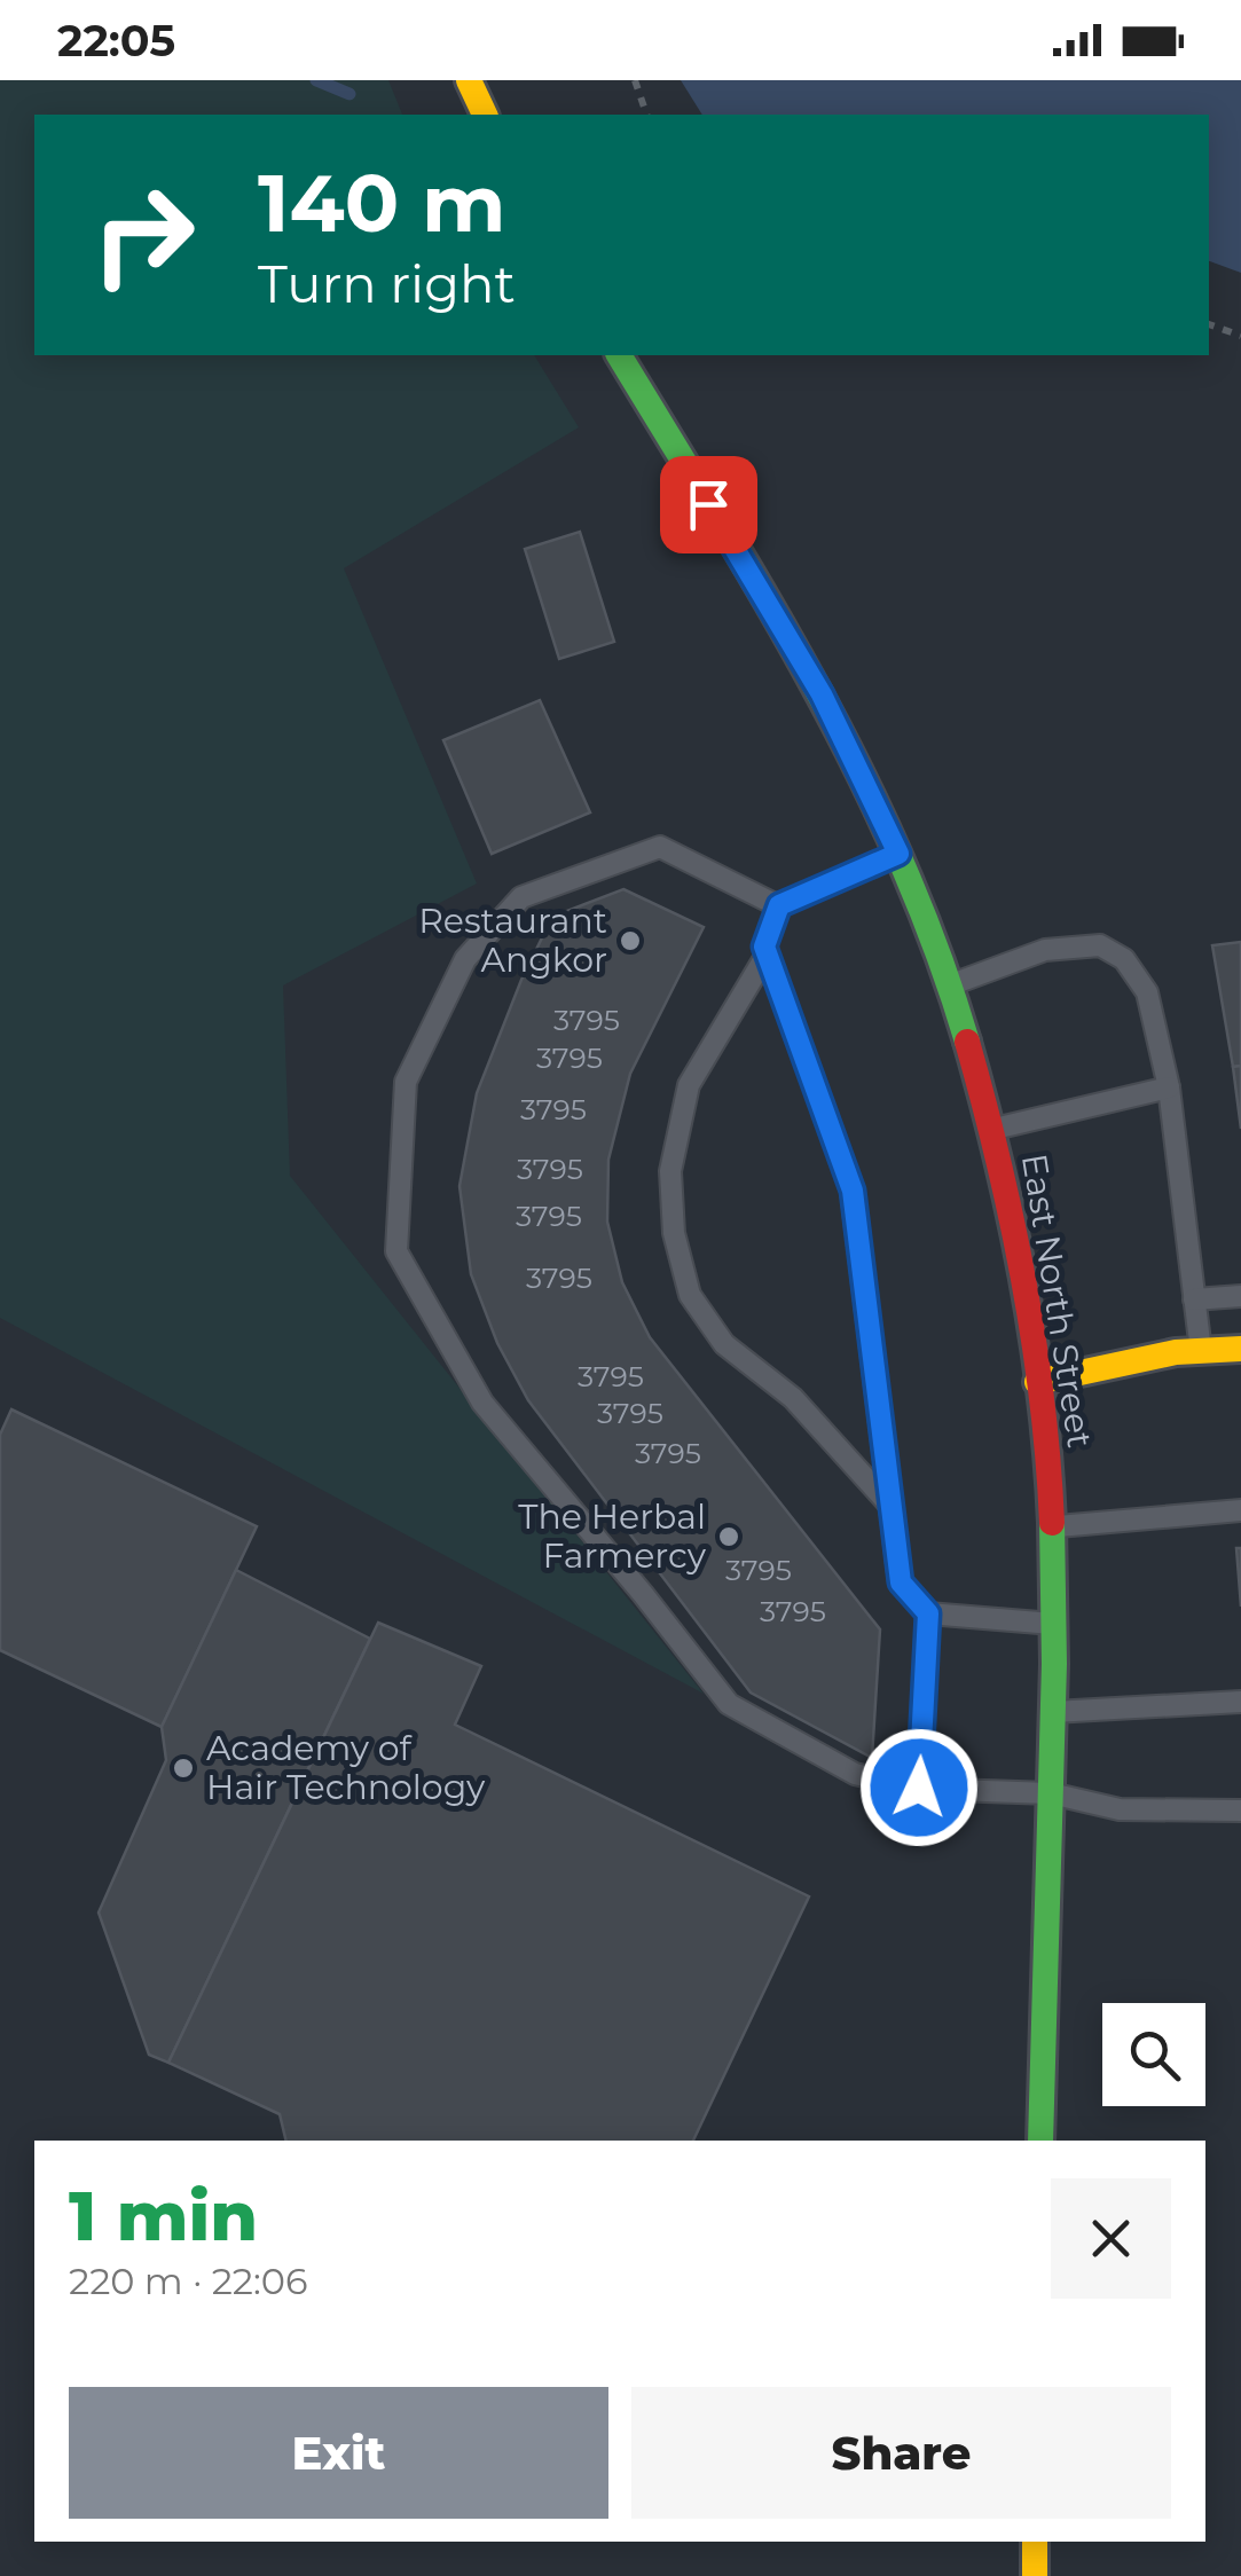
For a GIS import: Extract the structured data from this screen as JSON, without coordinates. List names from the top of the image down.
{
  "streets": {
    "main road": ["East North Street"]
  },
  "places": ["Restaurant Angkor", "The Herbal Farmercy", "Academy of Hair Technology"],
  "house_numbers": [
    "3795",
    "3795",
    "3795",
    "3795",
    "3795",
    "3795",
    "3795",
    "3795",
    "3795",
    "3795",
    "3795"
  ],
  "page": {
    "status": "22:05",
    "turn": ["140 m", "Turn right"],
    "heading": ["1 min", "220 m · 22:06"],
    "buttons": ["Exit", "Share"]
  }
}
